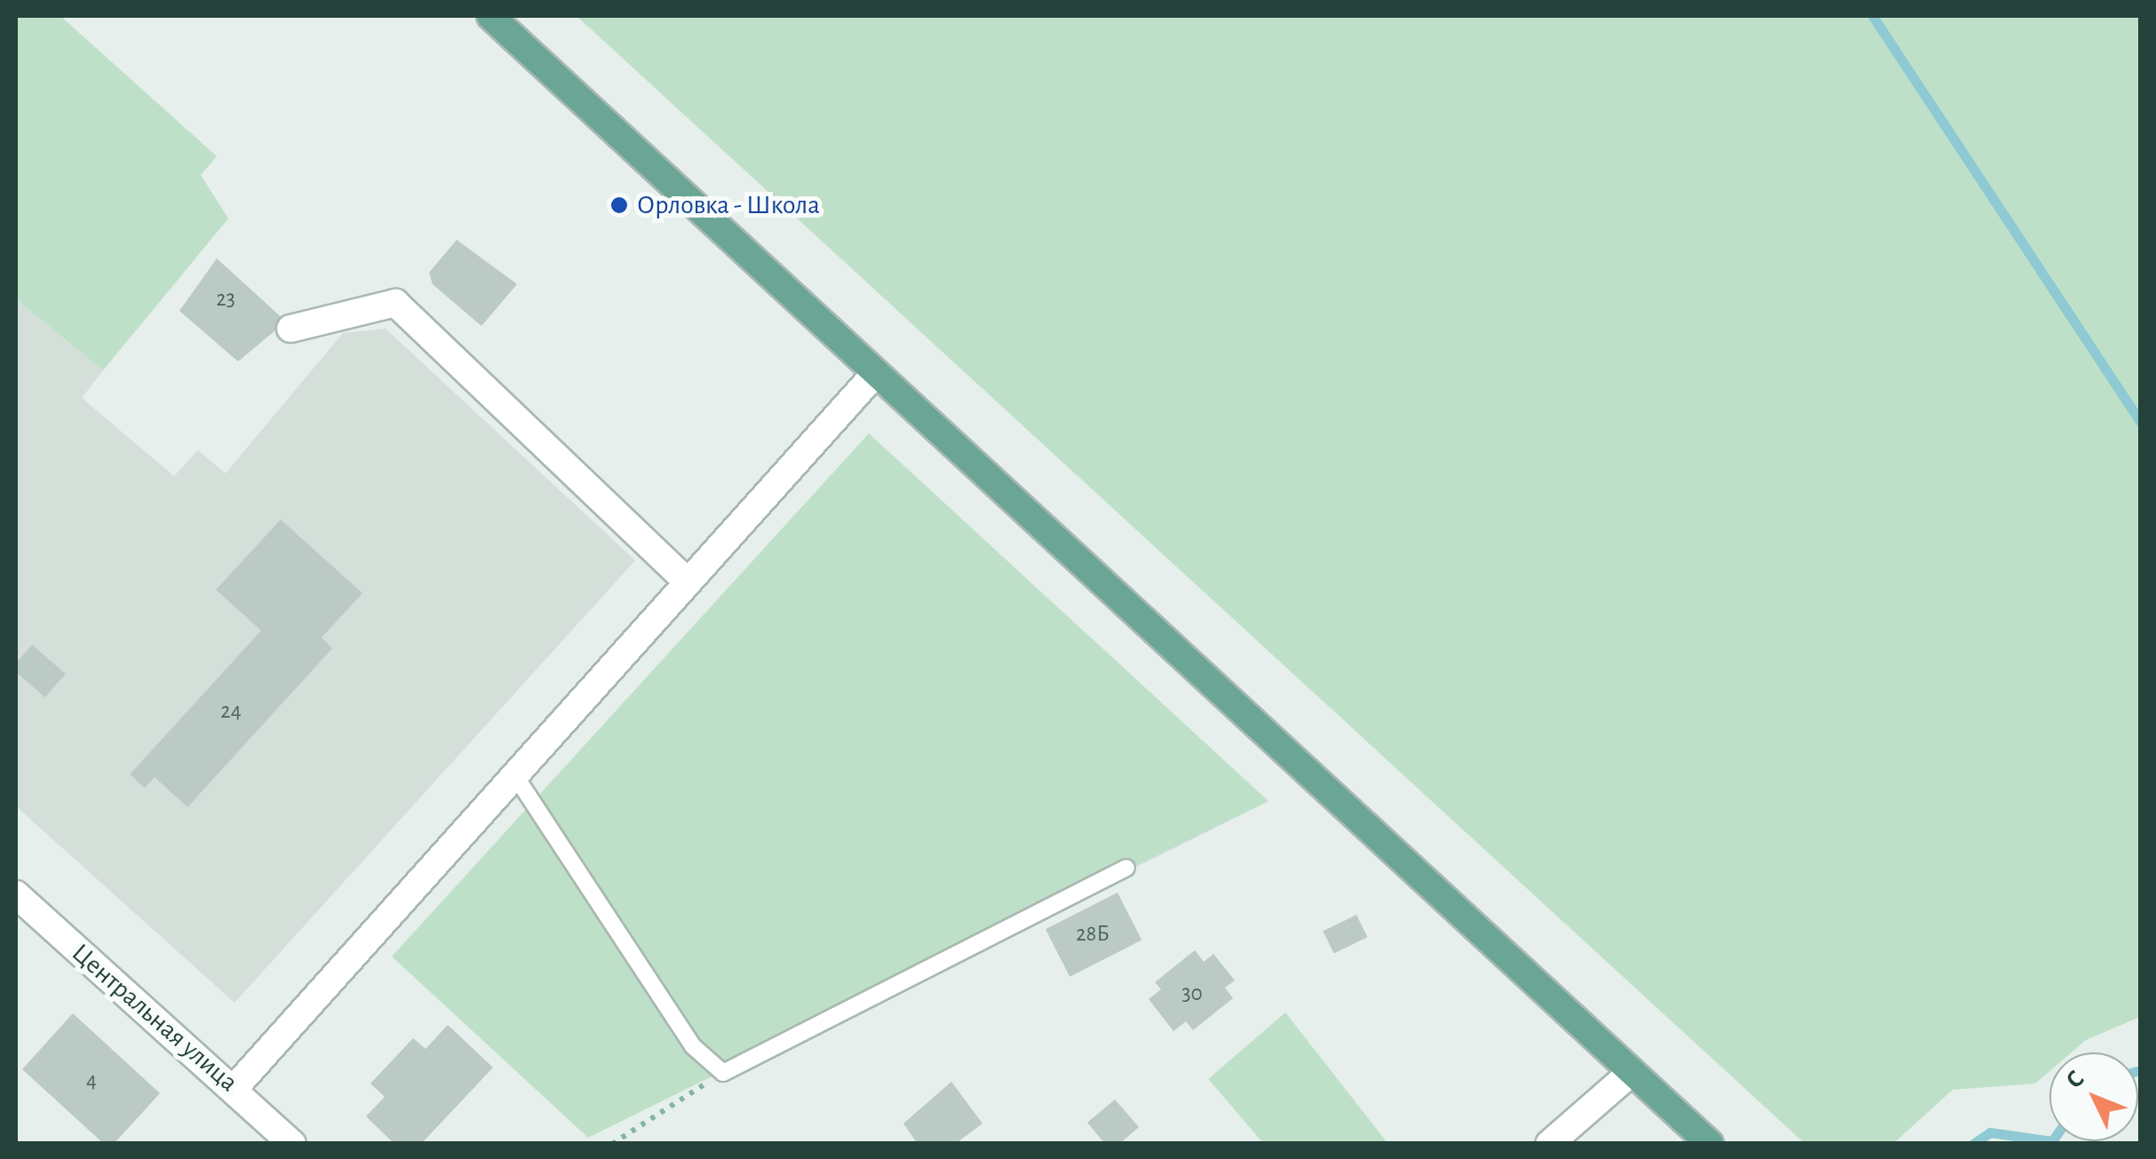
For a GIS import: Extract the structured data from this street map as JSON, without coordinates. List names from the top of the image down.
{
  "streets": {
    "street": ["Центральная улица"]
  },
  "places": ["Орловка - Школа"],
  "house_numbers": [
    "23",
    "24",
    "28Б",
    "30",
    "4"
  ],
  "north": "top left"
}
